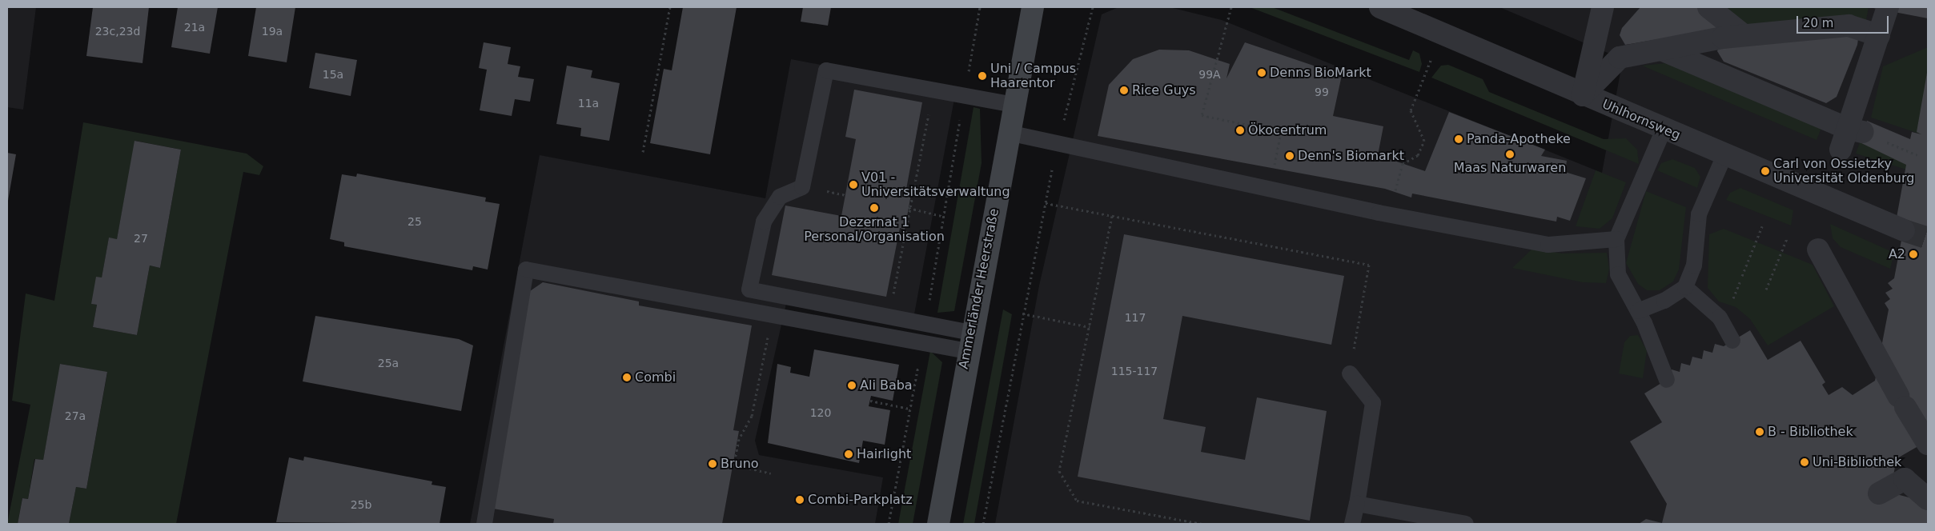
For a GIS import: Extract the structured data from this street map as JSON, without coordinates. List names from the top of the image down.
{
  "streets": {
    "street": ["Uhlhornsweg", "Ammerländer Heerstraße"]
  },
  "places": [
    "Denns BioMarkt",
    "Uni / Campus Haarentor",
    "Rice Guys",
    "Ökocentrum",
    "Panda-Apotheke",
    "Maas Naturwaren",
    "Denn's Biomarkt",
    "Carl von Ossietzky Universität Oldenburg",
    "V01 - Universitätsverwaltung",
    "Dezernat 1 Personal/Organisation",
    "A2",
    "Combi",
    "Ali Baba",
    "B - Bibliothek",
    "Hairlight",
    "Uni-Bibliothek",
    "Bruno",
    "Combi-Parkplatz"
  ],
  "house_numbers": [
    "21a",
    "23c,23d",
    "19a",
    "15a",
    "99A",
    "99",
    "11a",
    "25",
    "27",
    "117",
    "25a",
    "115-117",
    "120",
    "27a",
    "25b"
  ],
  "scale_bar": "20 m"
}
